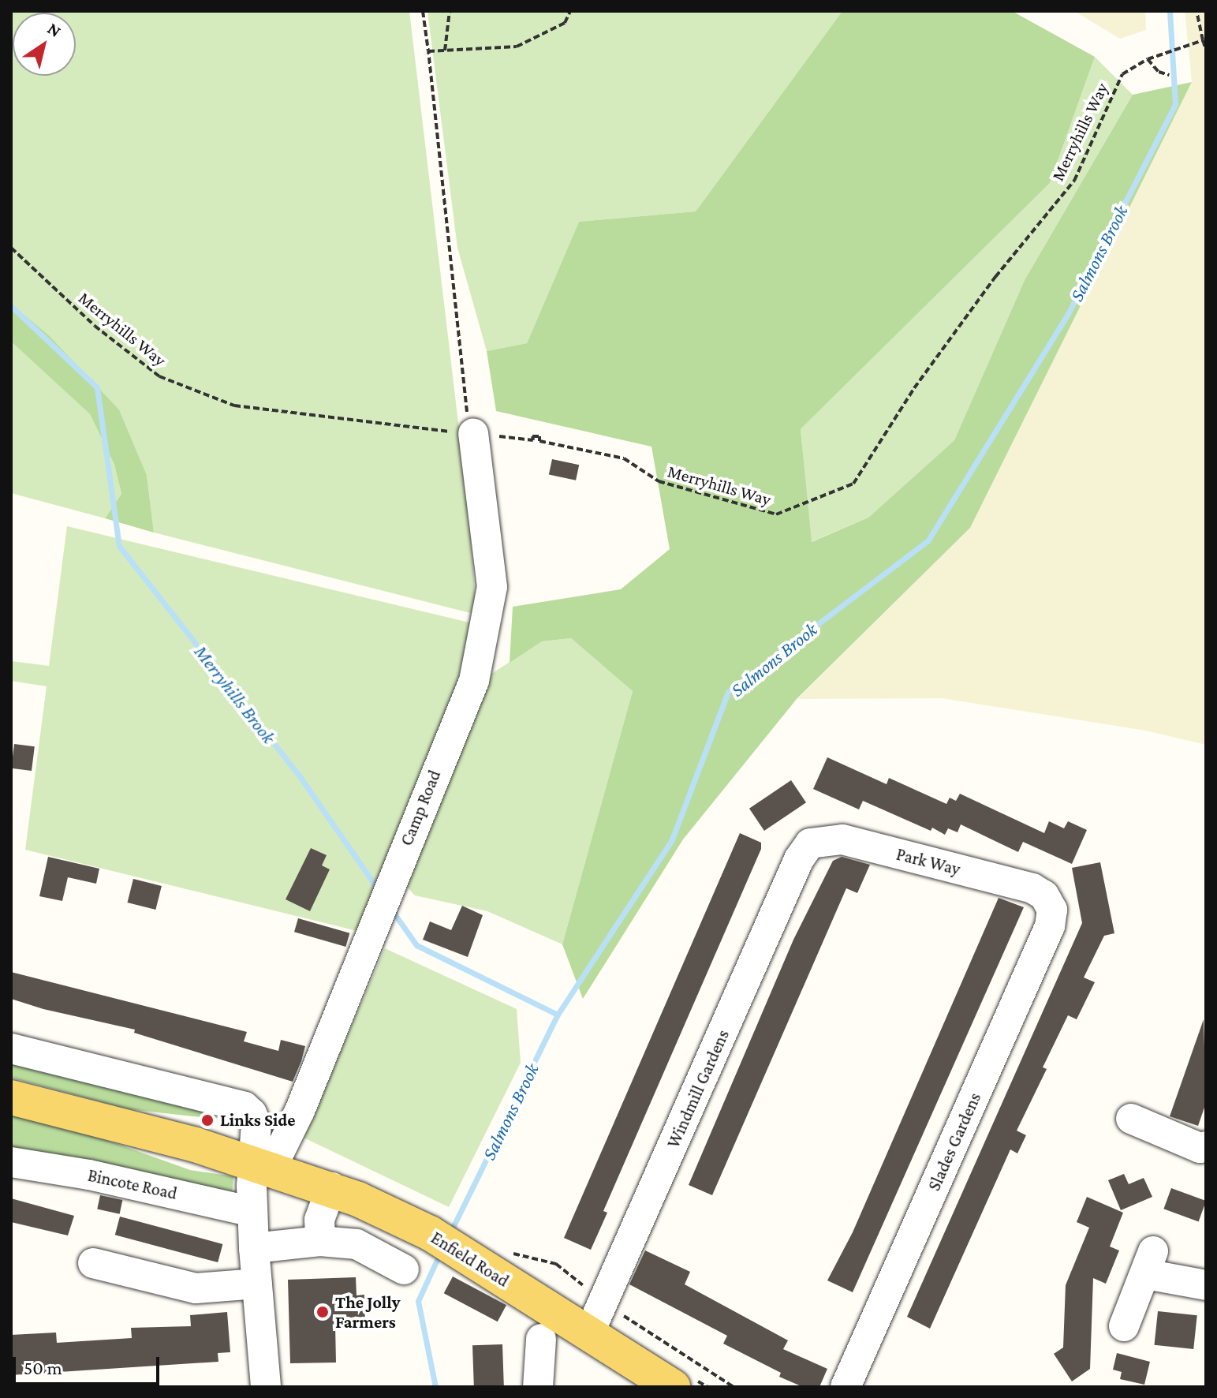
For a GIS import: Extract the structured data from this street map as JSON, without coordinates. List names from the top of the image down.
{
  "streets": {
    "main road": ["Enfield Road"],
    "street": [
      "Camp Road",
      "Park Way",
      "Windmill Gardens",
      "Slades Gardens",
      "Bincote Road"
    ],
    "path": ["Merryhills Way"]
  },
  "crossings": [
    ["Merryhills Way", "Camp Road"],
    ["Camp Road", "Enfield Road"],
    ["Park Way", "Windmill Gardens"],
    ["Park Way", "Slades Gardens"],
    ["Windmill Gardens", "Enfield Road"]
  ],
  "water": ["Salmons Brook", "Merryhills Brook"],
  "places": ["Links Side", "The Jolly Farmers"],
  "scale_bar": "50 m",
  "north": "top right"
}
